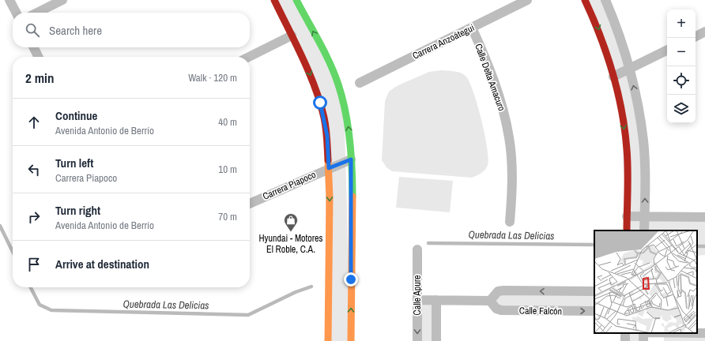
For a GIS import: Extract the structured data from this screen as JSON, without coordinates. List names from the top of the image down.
{
  "streets": {
    "street": [
      "Carrera Anzoátegui",
      "Calle Delta Amacuro",
      "Carrera Piapoco",
      "Calle Apure",
      "Calle Falcón"
    ]
  },
  "crossings": [
    ["Carrera Anzoátegui", "Calle Delta Amacuro"]
  ],
  "water": ["Quebrada Las Delicias"],
  "places": {
    "shop": ["Hyundai - Motores El Roble, C.A."]
  },
  "page": {
    "map_buttons": ["+", "−"],
    "search": "Search here",
    "heading": ["2 min", "Walk · 120 m"],
    "list": [
      ["Continue", "Avenida Antonio de Berrío", "40 m"],
      ["Turn left", "Carrera Piapoco", "10 m"],
      ["Turn right", "Avenida Antonio de Berrío", "70 m"],
      "Arrive at destination"
    ]
  }
}
